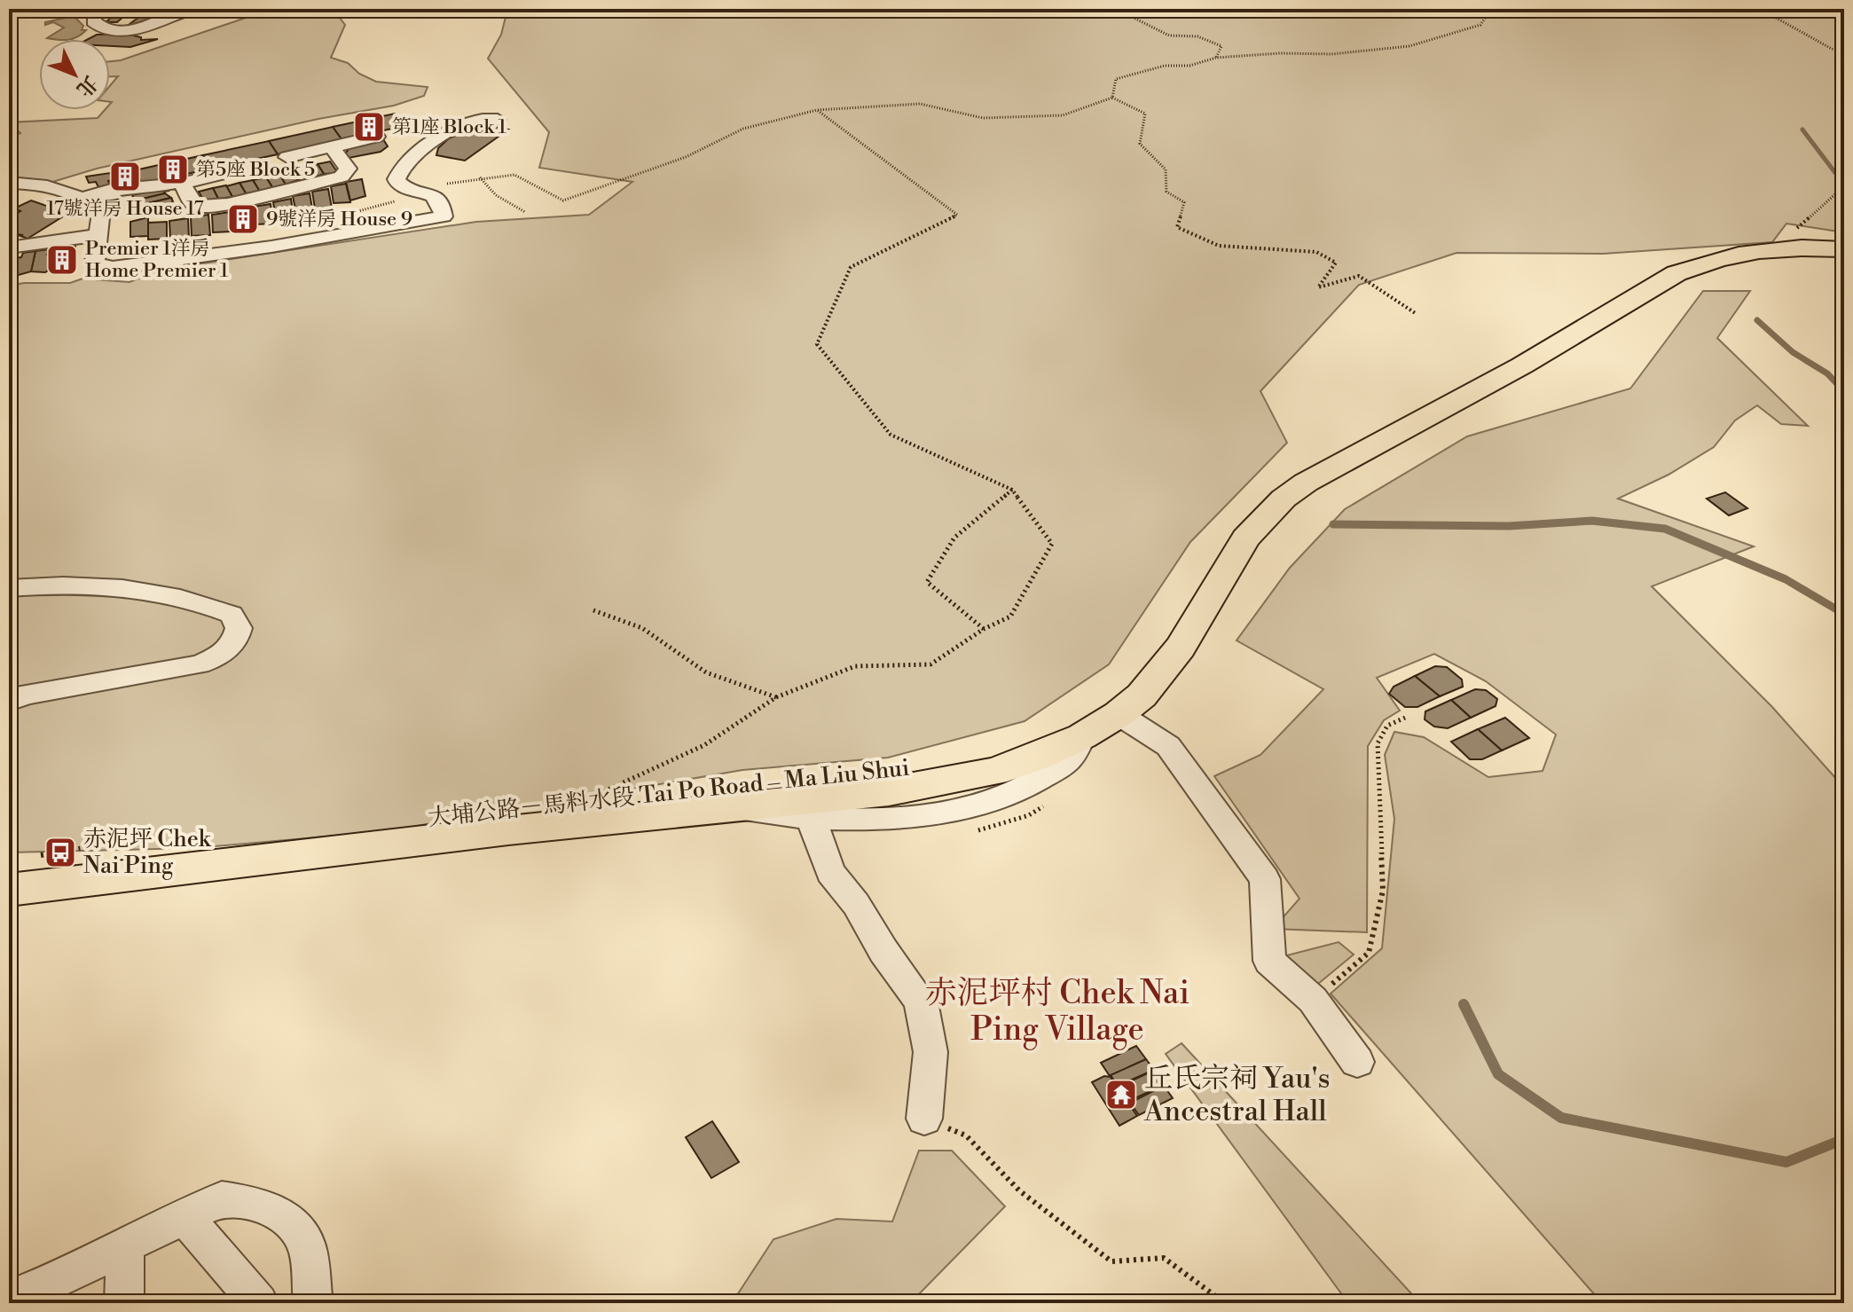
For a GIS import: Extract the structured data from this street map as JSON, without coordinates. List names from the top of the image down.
{
  "streets": {
    "main road": ["大埔公路－馬料水段 Tai Po Road – Ma Liu Shui"]
  },
  "districts": ["赤泥坪村 Chek Nai Ping Village"],
  "places": {
    "building": [
      "第1座 Block 1",
      "第5座 Block 5",
      "17號洋房 House 17",
      "9號洋房 House 9",
      "Premier 1洋房 Home Premier 1"
    ],
    "bus stop": ["赤泥坪 Chek Nai Ping"],
    "temple": ["丘氏宗祠 Yau's Ancestral Hall"]
  },
  "north": "bottom right"
}
